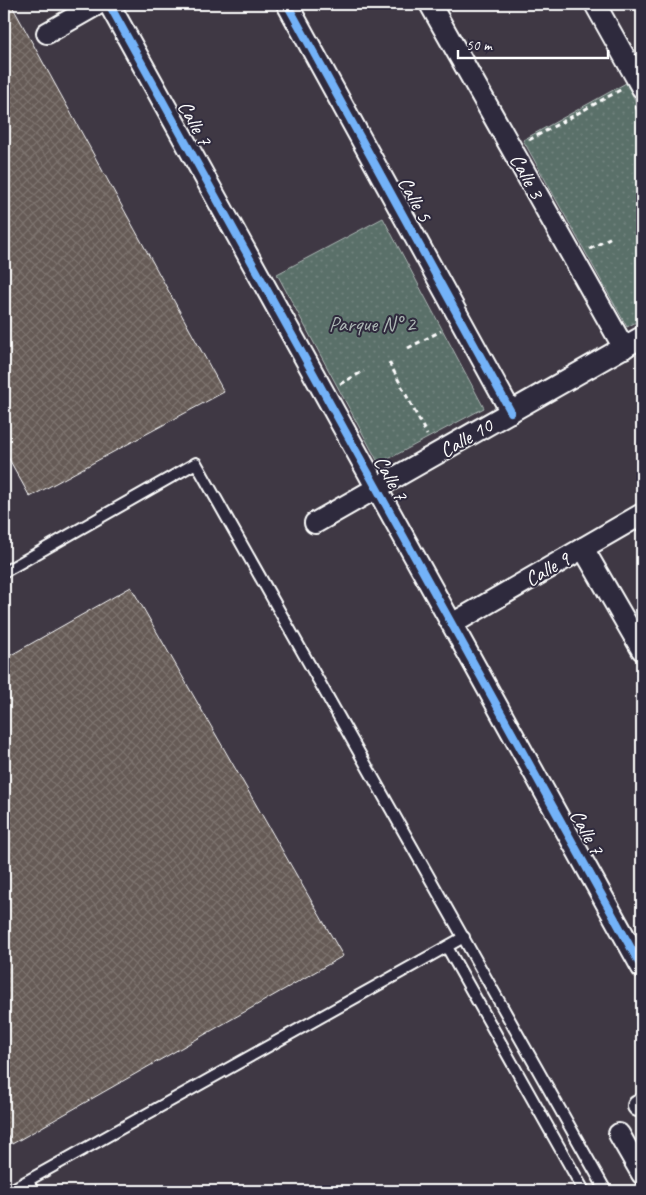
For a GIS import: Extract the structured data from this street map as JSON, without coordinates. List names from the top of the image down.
{
  "streets": {
    "street": [
      "Calle 7",
      "Calle 3",
      "Calle 5",
      "Calle 10",
      "Calle 9"
    ]
  },
  "crossings": [
    ["Calle 7", "Calle 10"],
    ["Calle 7", "Calle 9"],
    ["Calle 3", "Calle 10"],
    ["Calle 5", "Calle 10"]
  ],
  "parks": ["Parque N° 2"],
  "scale_bar": "50 m"
}
